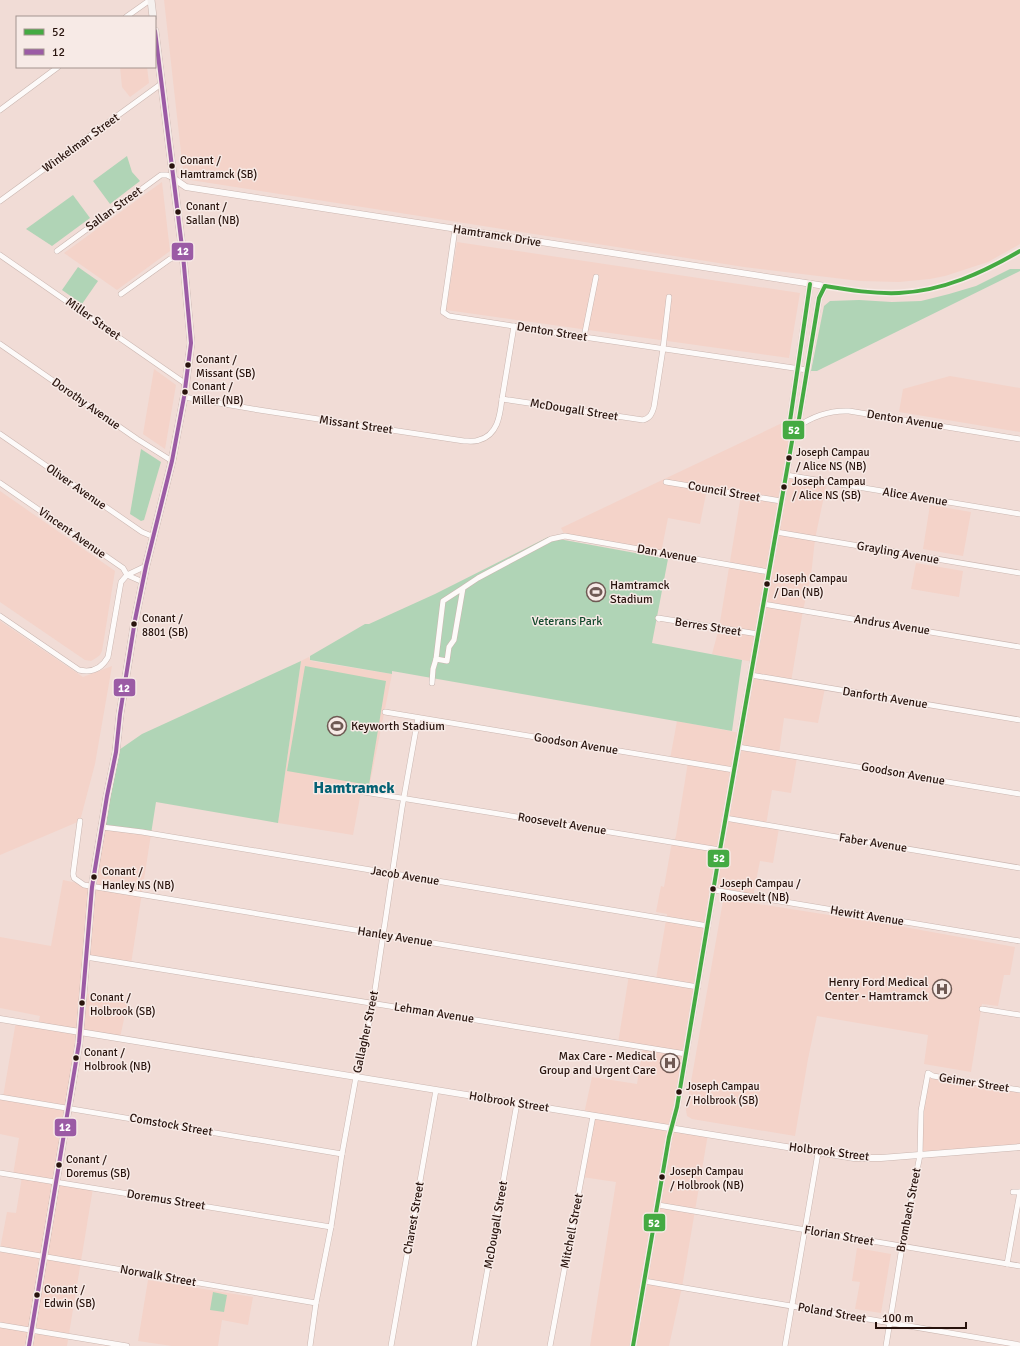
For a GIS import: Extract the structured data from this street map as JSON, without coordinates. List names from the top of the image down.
{
  "streets": {
    "street": [
      "Winkelman Street",
      "Sallan Street",
      "Hamtramck Drive",
      "Miller Street",
      "Denton Street",
      "Dorothy Avenue",
      "McDougall Street",
      "Denton Avenue",
      "Missant Street",
      "Oliver Avenue",
      "Council Street",
      "Alice Avenue",
      "Vincent Avenue",
      "Grayling Avenue",
      "Dan Avenue",
      "Andrus Avenue",
      "Berres Street",
      "Danforth Avenue",
      "Goodson Avenue",
      "Roosevelt Avenue",
      "Faber Avenue",
      "Jacob Avenue",
      "Hewitt Avenue",
      "Hanley Avenue",
      "Lehman Avenue",
      "Gallagher Street",
      "Geimer Street",
      "Holbrook Street",
      "Comstock Street",
      "Doremus Street",
      "Brombach Street",
      "Charest Street",
      "Mitchell Street",
      "Florian Street",
      "Norwalk Street",
      "Poland Street"
    ]
  },
  "crossings": [
    ["Sallan Street", "Hamtramck Drive"],
    ["Hamtramck Drive", "Denton Street"],
    ["Denton Street", "McDougall Street"],
    ["McDougall Street", "Missant Street"],
    ["McDougall Street", "Holbrook Street"],
    ["Goodson Avenue", "Gallagher Street"],
    ["Roosevelt Avenue", "Gallagher Street"],
    ["Jacob Avenue", "Gallagher Street"],
    ["Hanley Avenue", "Gallagher Street"],
    ["Lehman Avenue", "Gallagher Street"],
    ["Gallagher Street", "Holbrook Street"],
    ["Gallagher Street", "Comstock Street"],
    ["Gallagher Street", "Doremus Street"],
    ["Gallagher Street", "Norwalk Street"],
    ["Geimer Street", "Brombach Street"],
    ["Holbrook Street", "Brombach Street"],
    ["Holbrook Street", "Charest Street"],
    ["Holbrook Street", "Mitchell Street"],
    ["Brombach Street", "Florian Street"],
    ["Brombach Street", "Poland Street"]
  ],
  "districts": ["Hamtramck"],
  "parks": ["Veterans Park"],
  "places": {
    "other": [
      "Conant / Hamtramck (SB)",
      "Conant / Sallan (NB)",
      "Conant / Missant (SB)",
      "Conant / Miller (NB)",
      "Joseph Campau / Alice NS (NB)",
      "Joseph Campau / Alice NS (SB)",
      "Joseph Campau / Dan (NB)",
      "Conant / 8801 (SB)",
      "Conant / Hanley NS (NB)",
      "Joseph Campau / Roosevelt (NB)",
      "Conant / Holbrook (SB)",
      "Conant / Holbrook (NB)",
      "Joseph Campau / Holbrook (SB)",
      "Conant / Doremus (SB)",
      "Joseph Campau / Holbrook (NB)",
      "Conant / Edwin (SB)"
    ],
    "sports": ["Hamtramck Stadium", "Keyworth Stadium"],
    "hospital": ["Henry Ford Medical Center - Hamtramck", "Max Care - Medical Group and Urgent Care"]
  },
  "lines": ["transit line 12", "transit line 52"],
  "legend": ["52", "12"],
  "scale_bar": "100 m"
}
